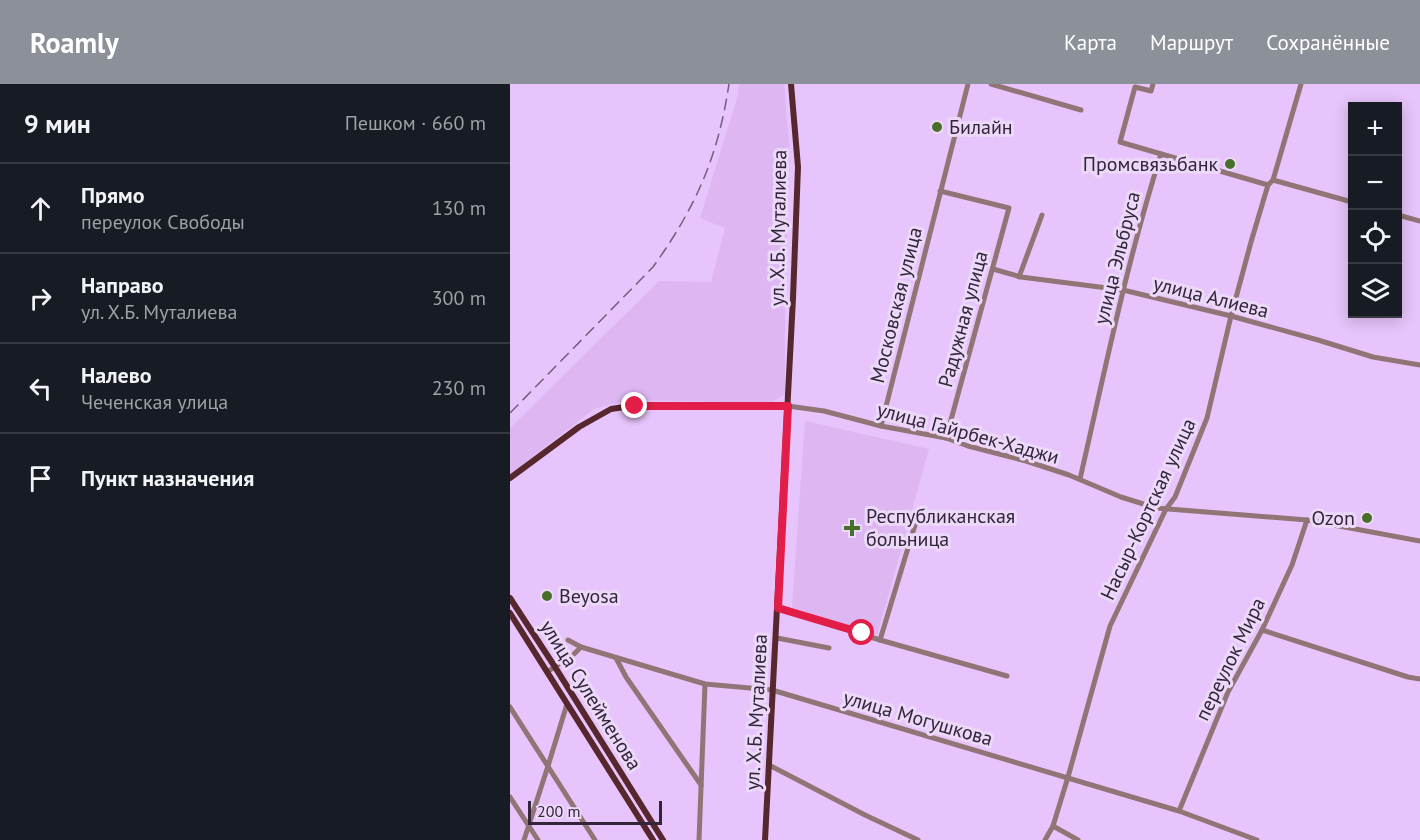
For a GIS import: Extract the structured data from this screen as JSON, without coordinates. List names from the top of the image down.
{
  "streets": {
    "main road": ["ул. Х.Б. Муталиева", "улица Сулейменова"],
    "street": [
      "улица Эльбруса",
      "улица Алиева",
      "Московская улица",
      "Радужная улица",
      "улица Гайрбек-Хаджи",
      "Насыр-Кортская улица",
      "переулок Мира",
      "улица Могушкова"
    ]
  },
  "crossings": [
    ["ул. Х.Б. Муталиева", "улица Гайрбек-Хаджи"],
    ["ул. Х.Б. Муталиева", "улица Могушкова"],
    ["улица Эльбруса", "улица Алиева"],
    ["улица Эльбруса", "улица Гайрбек-Хаджи"],
    ["улица Алиева", "Радужная улица"],
    ["улица Алиева", "Насыр-Кортская улица"],
    ["Московская улица", "Радужная улица"],
    ["Московская улица", "улица Гайрбек-Хаджи"],
    ["Радужная улица", "улица Гайрбек-Хаджи"],
    ["улица Гайрбек-Хаджи", "Насыр-Кортская улица"],
    ["улица Гайрбек-Хаджи", "переулок Мира"],
    ["Насыр-Кортская улица", "улица Могушкова"],
    ["переулок Мира", "улица Могушкова"]
  ],
  "places": {
    "other": [
      "Билайн",
      "Промсвязьбанк",
      "Ozon",
      "Beyosa"
    ],
    "health": ["Республиканская больница"]
  },
  "scale_bar": "200 m",
  "page": {
    "header": "Roamly",
    "nav": ["Карта", "Маршрут", "Сохранённые"],
    "heading": ["9 мин", "Пешком · 660 m"],
    "map_buttons": ["+", "−"],
    "list": [
      ["Прямо", "переулок Свободы", "130 m"],
      ["Направо", "ул. Х.Б. Муталиева", "300 m"],
      ["Налево", "Чеченская улица", "230 m"],
      "Пункт назначения"
    ],
    "scale": "200 m"
  }
}
